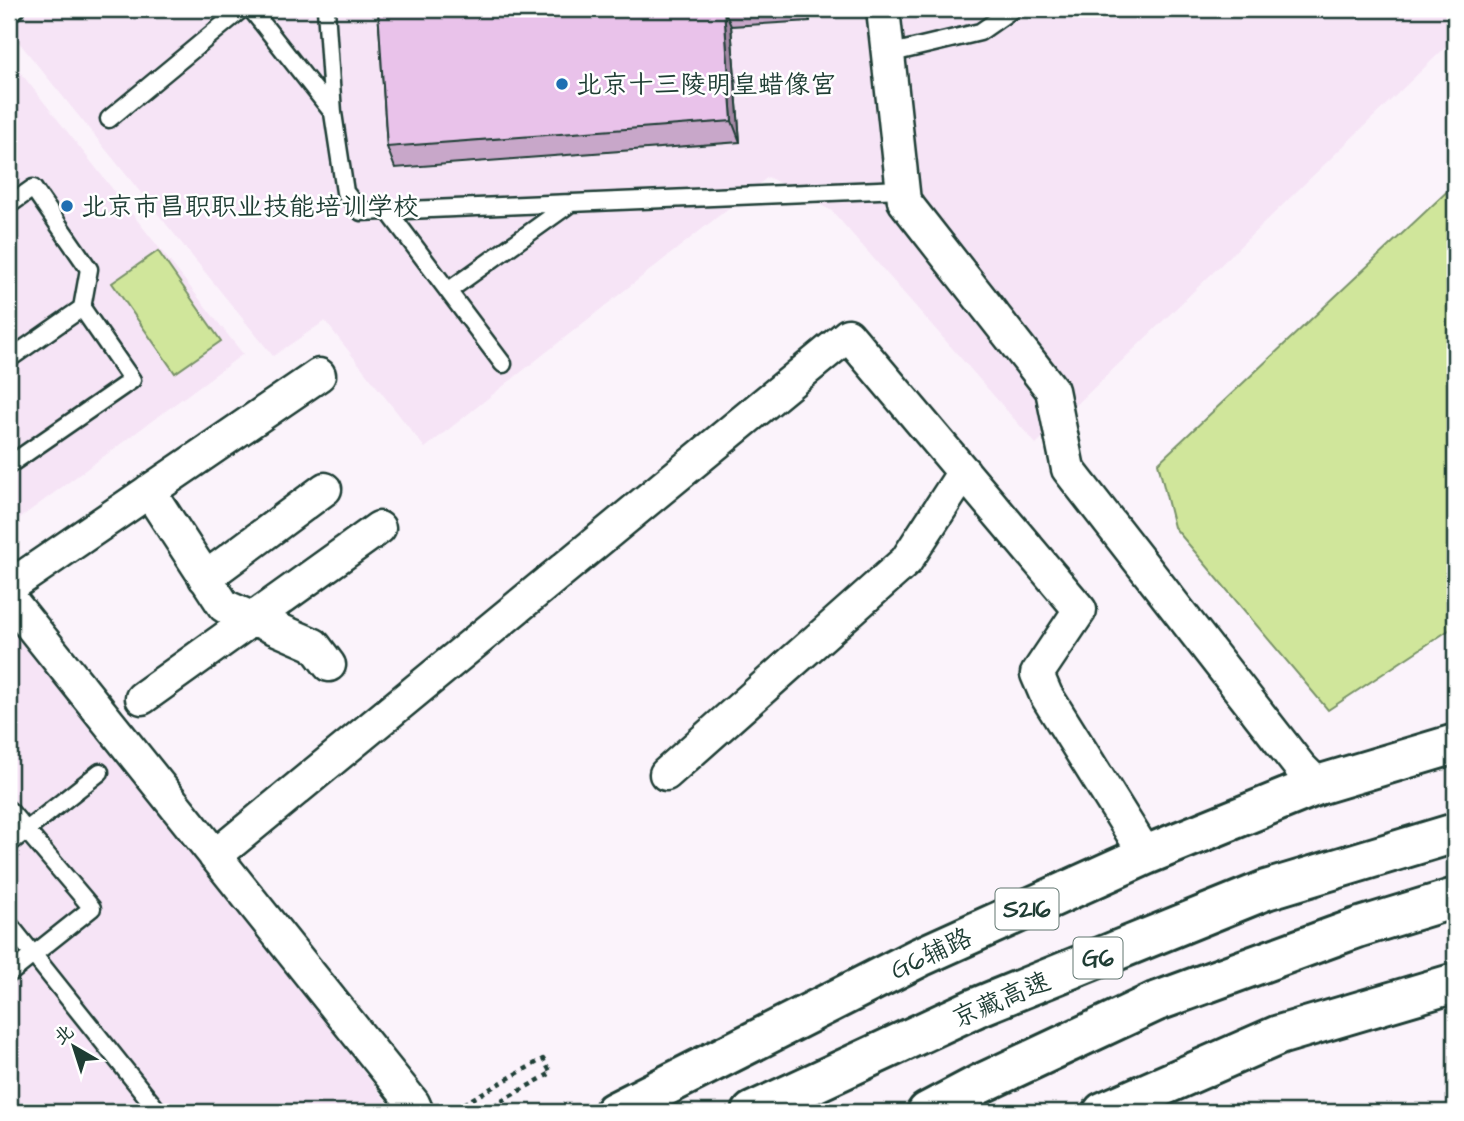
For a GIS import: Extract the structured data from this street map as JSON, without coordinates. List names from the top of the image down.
{
  "streets": {
    "main road": [
      "S216",
      "G6辅路",
      "G6",
      "京藏高速"
    ]
  },
  "places": ["北京十三陵明皇蜡像宫", "北京市昌职职业技能培训学校"],
  "north": "top left"
}
